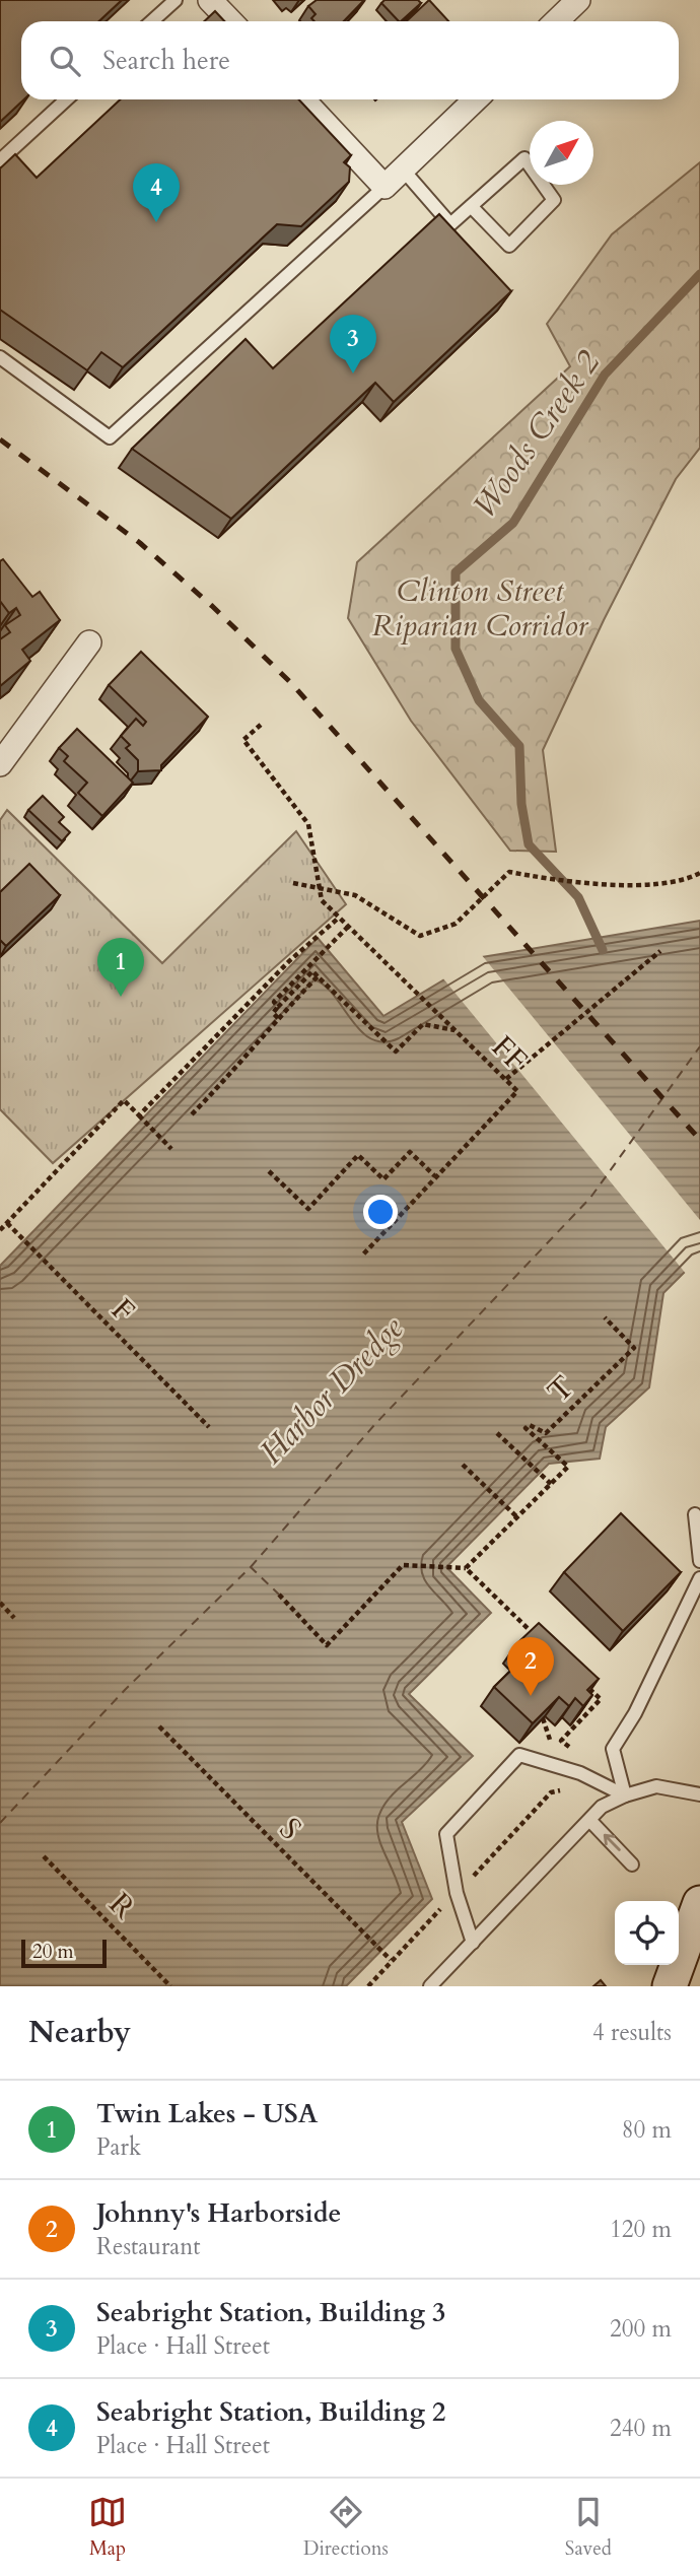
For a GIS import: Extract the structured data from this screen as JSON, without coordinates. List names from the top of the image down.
{
  "streets": {
    "path": [
      "FF",
      "F",
      "T",
      "S",
      "R"
    ]
  },
  "water": ["Woods Creek 2", "Harbor Dredge"],
  "parks": ["Clinton Street Riparian Corridor"],
  "scale_bar": "20 m",
  "north": "top right",
  "page": {
    "search": "Search here",
    "pins": [
      "4",
      "3",
      "1",
      "2"
    ],
    "scale": "20 m",
    "heading": ["Nearby", "4 results"],
    "list": [
      {
        "mark": "1",
        "name": "Twin Lakes - USA",
        "note": "Park",
        "value": "80 m"
      },
      {
        "mark": "2",
        "name": "Johnny's Harborside",
        "note": "Restaurant",
        "value": "120 m"
      },
      {
        "mark": "3",
        "name": "Seabright Station, Building 3",
        "note": "Place · Hall Street",
        "value": "200 m"
      },
      {
        "mark": "4",
        "name": "Seabright Station, Building 2",
        "note": "Place · Hall Street",
        "value": "240 m"
      }
    ],
    "nav": ["Map", "Directions", "Saved"]
  }
}
